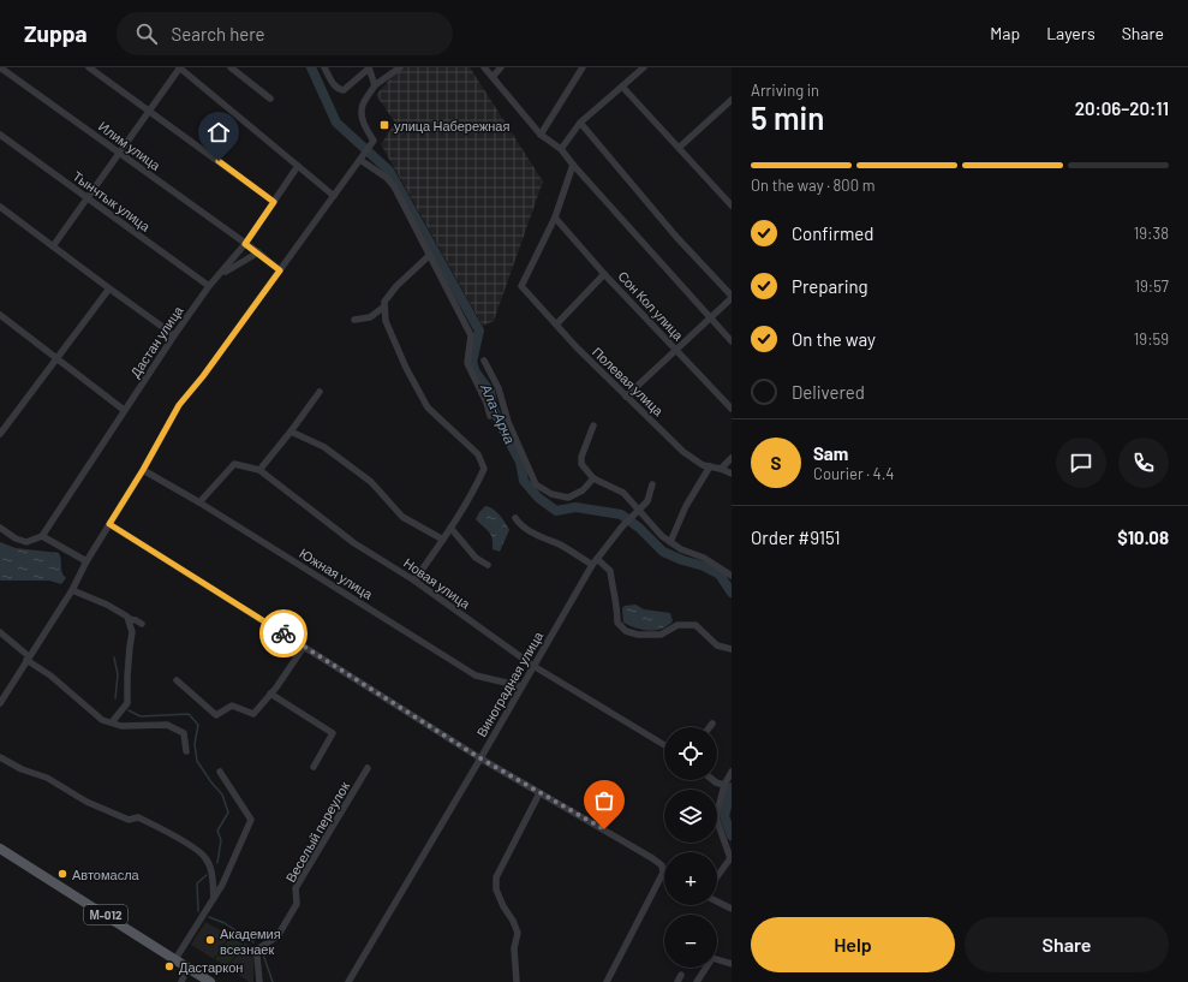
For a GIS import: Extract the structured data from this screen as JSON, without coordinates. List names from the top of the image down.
{
  "streets": {
    "main road": ["М-012"],
    "street": [
      "Илим улица",
      "Тынчтык улица",
      "Сон Кол улица",
      "Дастан улица",
      "Полевая улица",
      "Южная улица",
      "Новая улица",
      "Виноградная улица",
      "Веселый переулок"
    ]
  },
  "crossings": [
    ["Илим улица", "Дастан улица"],
    ["Тынчтык улица", "Дастан улица"],
    ["Сон Кол улица", "Полевая улица"],
    ["Южная улица", "Новая улица"],
    ["Южная улица", "Виноградная улица"],
    ["Новая улица", "Виноградная улица"]
  ],
  "water": ["Ала-Арча"],
  "places": {
    "transit": ["улица Набережная"],
    "other": ["Автомасла", "Академия всезнаек", "Дастаркон"]
  },
  "page": {
    "header": "Zuppa",
    "search": "Search here",
    "nav": ["Map", "Layers", "Share"],
    "heading": ["5 min", "Arriving in", "20:06–20:11"],
    "panel": [
      "Sam",
      "Courier · 4.4",
      "Order #9151",
      "$10.08"
    ],
    "bar": "On the way · 800 m",
    "list": [
      ["Confirmed", "19:38"],
      ["Preparing", "19:57"],
      ["On the way", "19:59"],
      "Delivered"
    ],
    "round": "S",
    "map_buttons": ["+", "−"],
    "buttons": ["Help", "Share"]
  }
}
